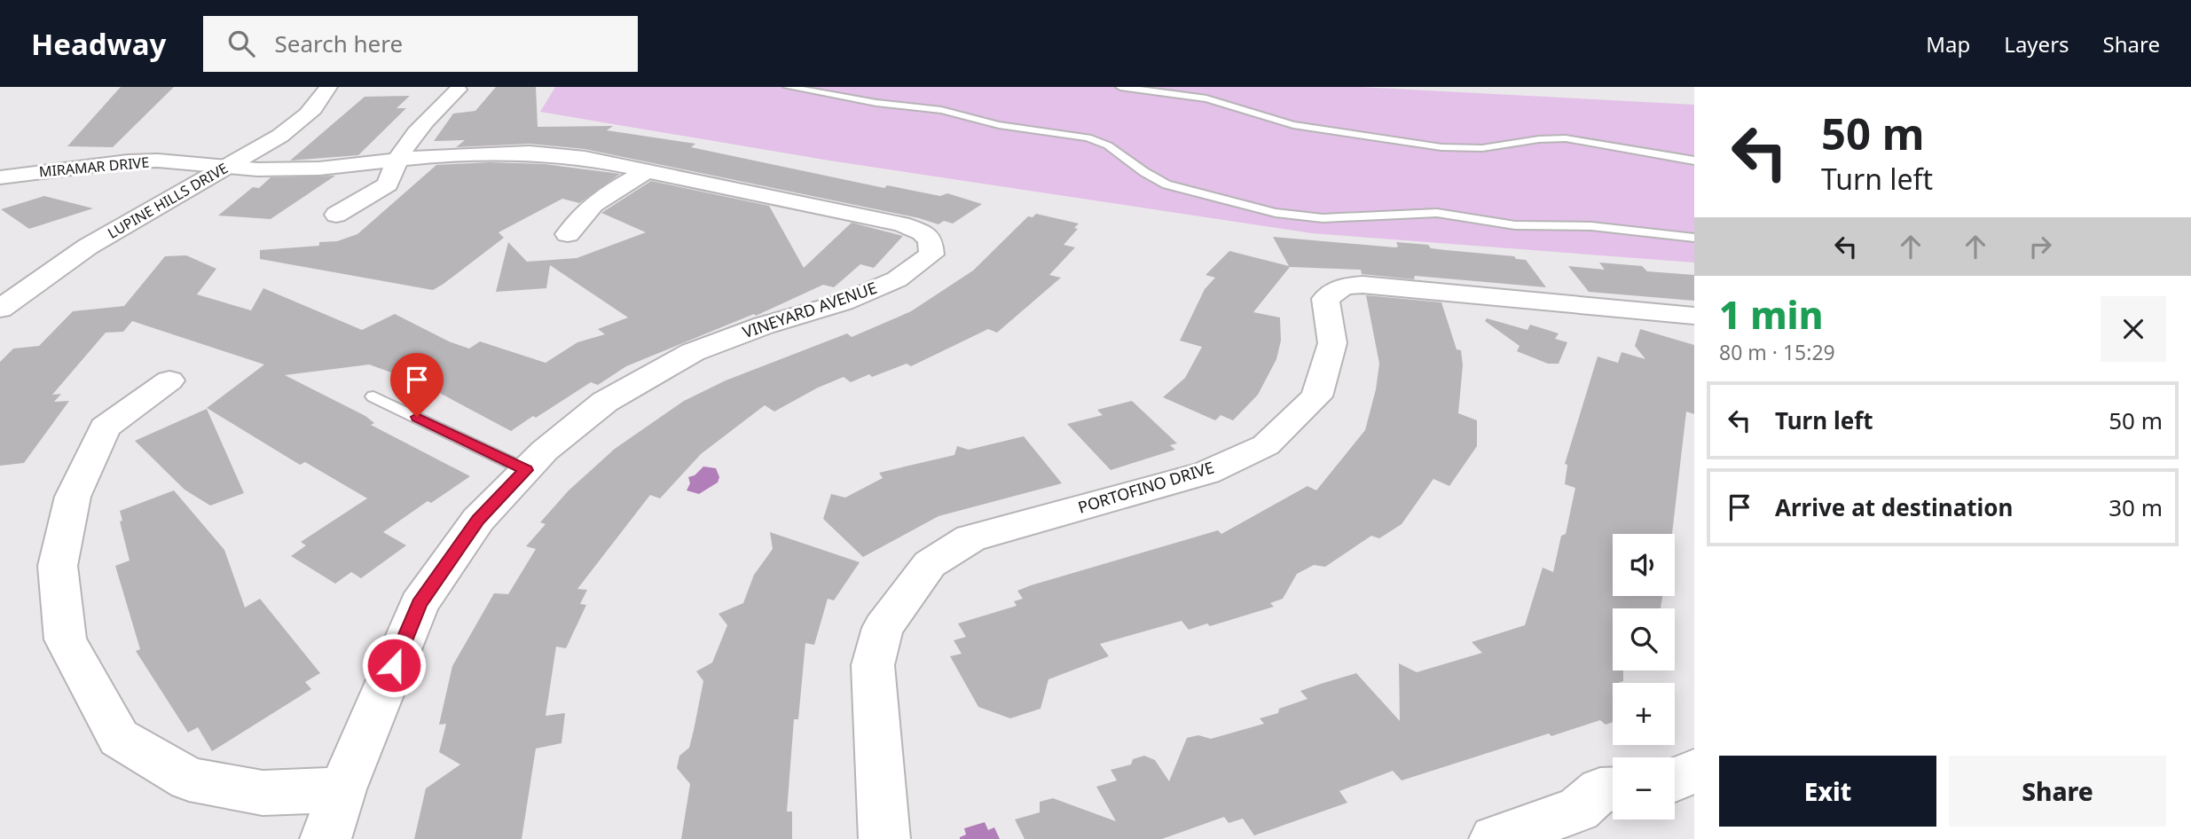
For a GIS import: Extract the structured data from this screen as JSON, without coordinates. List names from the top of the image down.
{
  "streets": {
    "street": [
      "MIRAMAR DRIVE",
      "LUPINE HILLS DRIVE",
      "VINEYARD AVENUE",
      "PORTOFINO DRIVE"
    ]
  },
  "crossings": [
    ["MIRAMAR DRIVE", "LUPINE HILLS DRIVE"],
    ["MIRAMAR DRIVE", "VINEYARD AVENUE"],
    ["LUPINE HILLS DRIVE", "VINEYARD AVENUE"]
  ],
  "page": {
    "header": "Headway",
    "search": "Search here",
    "nav": ["Map", "Layers", "Share"],
    "turn": ["50 m", "Turn left"],
    "heading": ["1 min", "80 m · 15:29"],
    "list": [
      {
        "name": "Turn left",
        "value": "50 m"
      },
      {
        "name": "Arrive at destination",
        "value": "30 m"
      }
    ],
    "map_buttons": ["+", "−"],
    "buttons": ["Exit", "Share"]
  }
}
